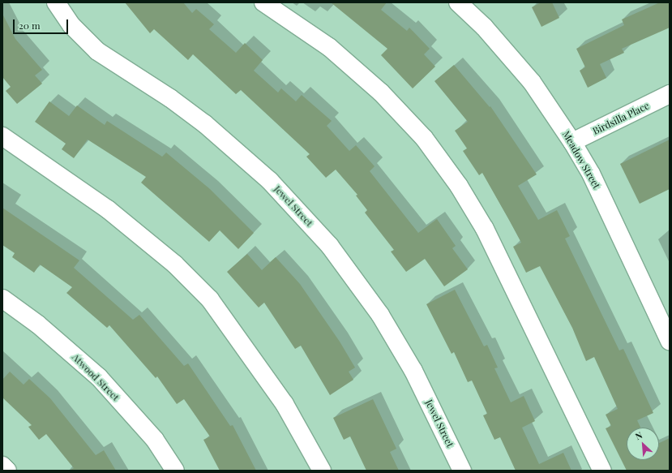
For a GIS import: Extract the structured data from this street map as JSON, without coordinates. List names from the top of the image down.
{
  "streets": {
    "street": [
      "Birdsilla Place",
      "Meadow Street",
      "Jewel Street",
      "Atwood Street"
    ]
  },
  "crossings": [
    ["Birdsilla Place", "Meadow Street"]
  ],
  "scale_bar": "20 m",
  "north": "top left"
}
